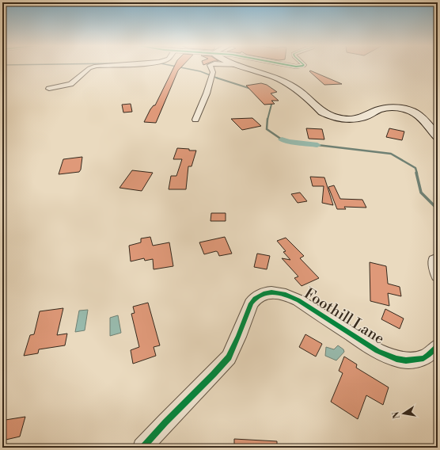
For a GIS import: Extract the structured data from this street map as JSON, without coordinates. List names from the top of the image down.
{
  "streets": {
    "street": ["Foothill Lane"]
  },
  "north": "left"
}
